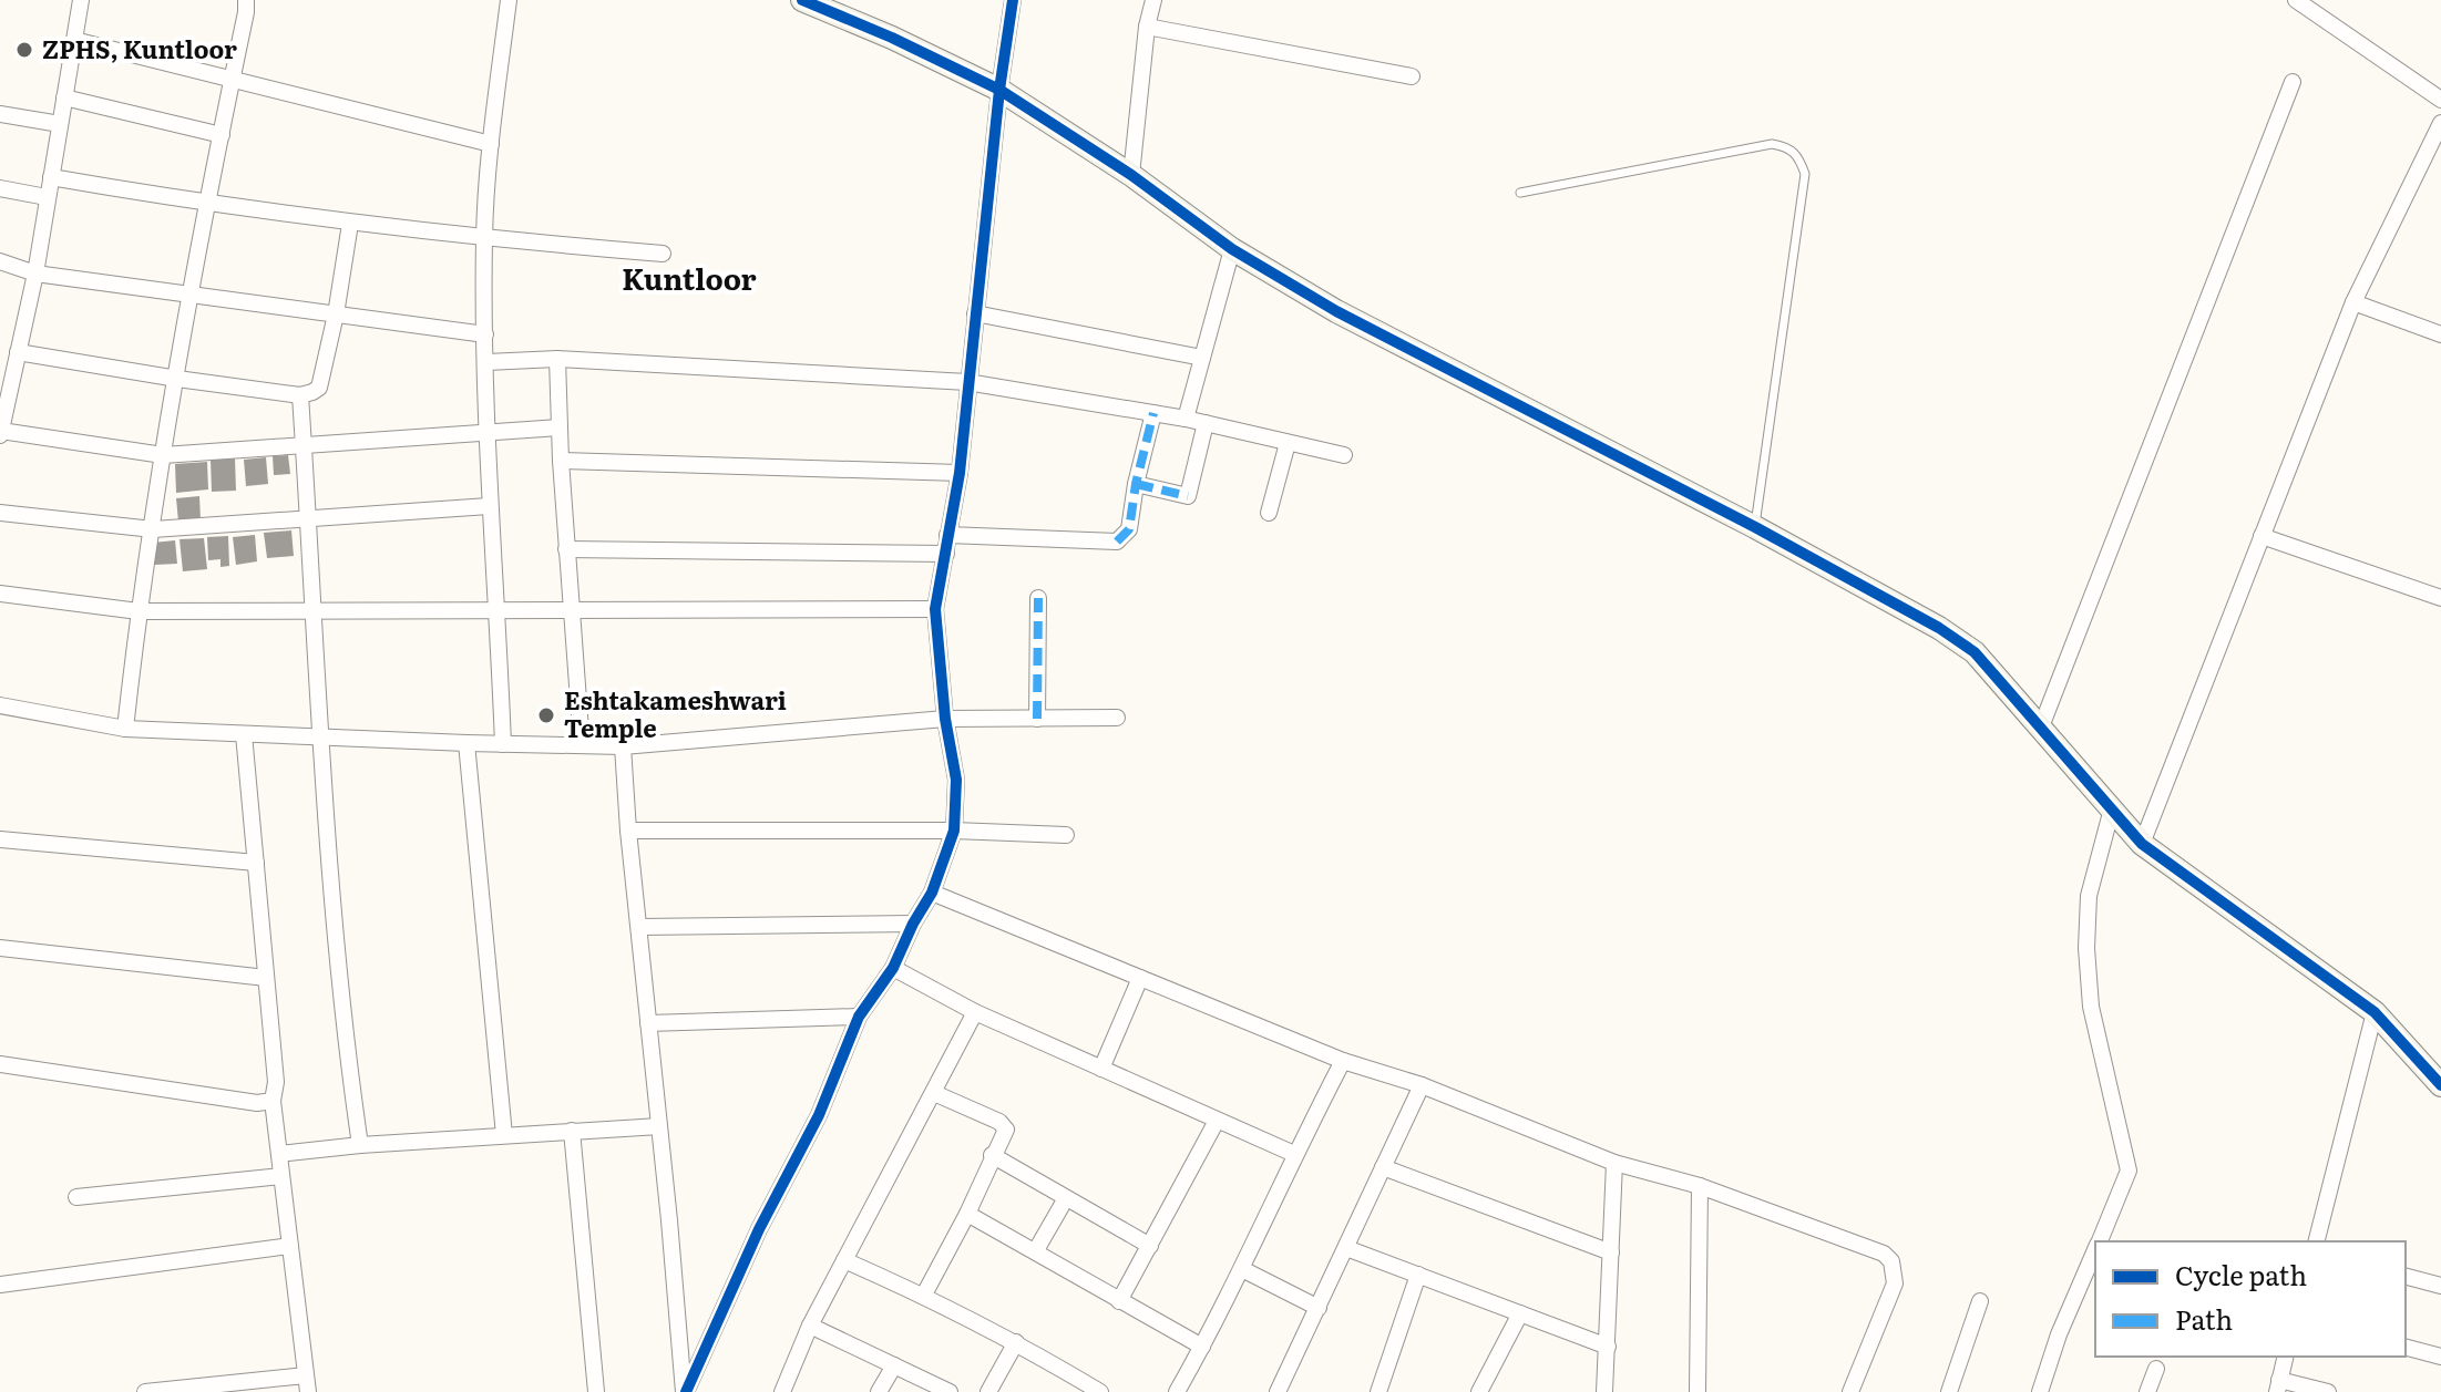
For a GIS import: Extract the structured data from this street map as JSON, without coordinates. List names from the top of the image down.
{
  "districts": ["Kuntloor"],
  "places": ["ZPHS, Kuntloor", "Eshtakameshwari Temple"],
  "legend": ["Cycle path", "Path"]
}
